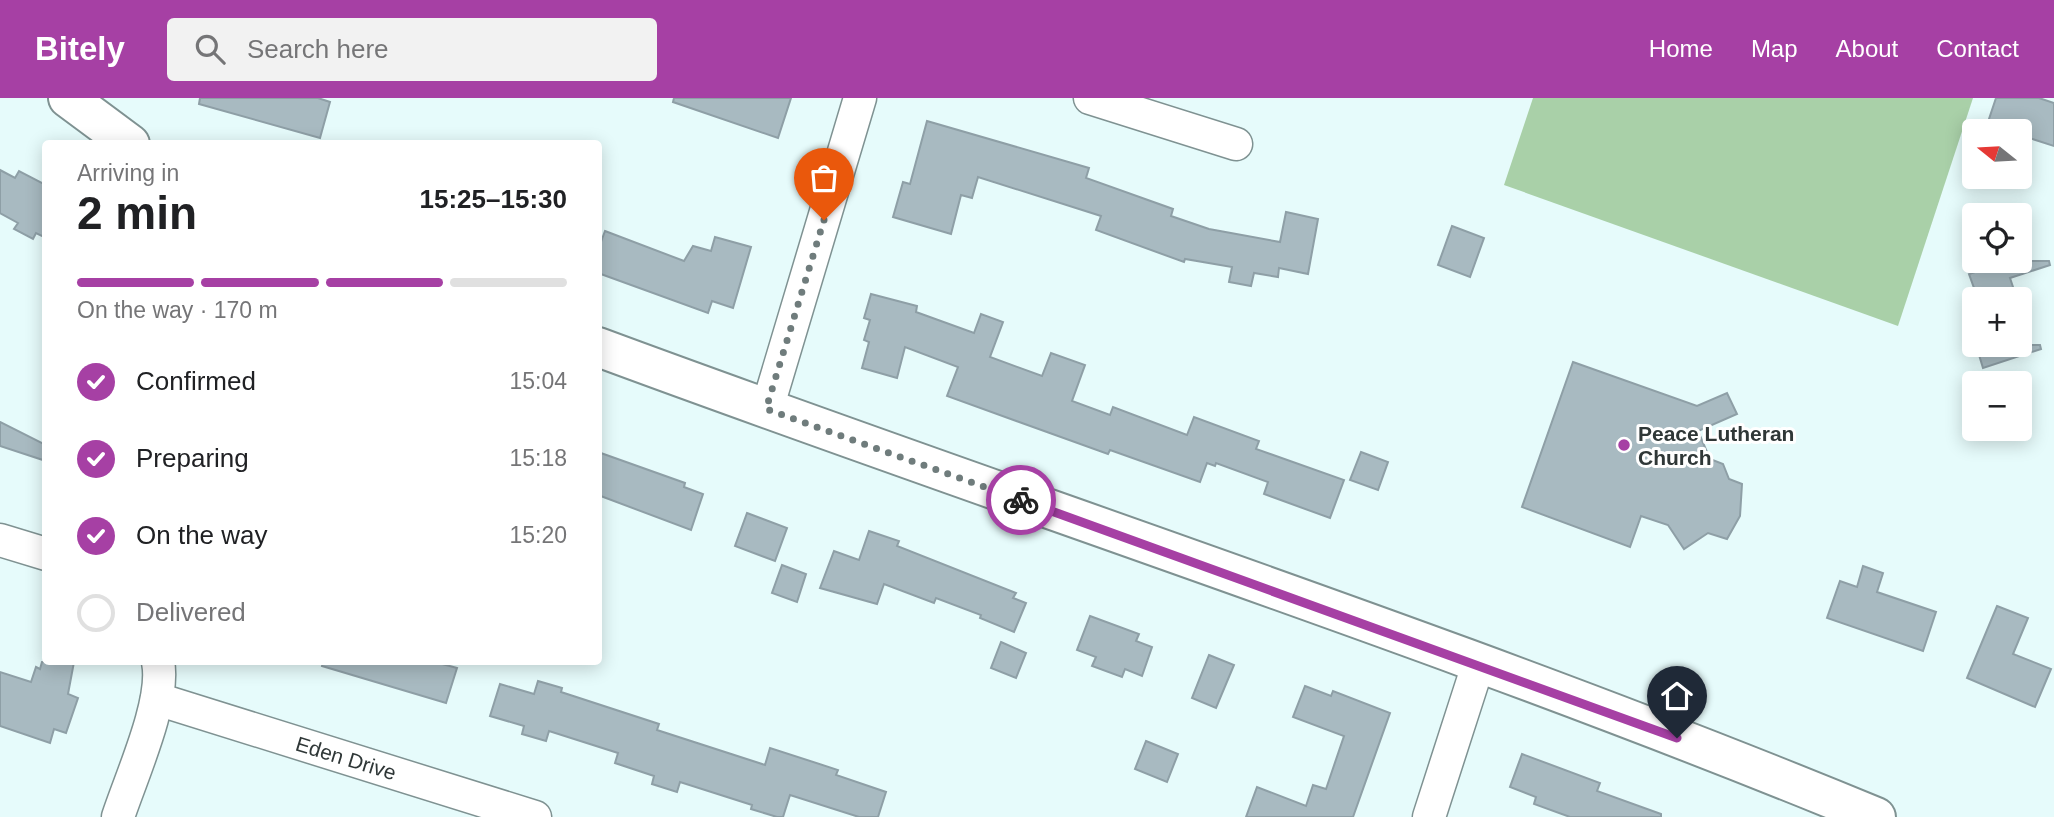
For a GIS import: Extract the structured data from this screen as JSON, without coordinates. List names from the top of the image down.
{
  "streets": {
    "street": ["Eden Drive"]
  },
  "places": ["Peace Lutheran Church"],
  "north": "left",
  "page": {
    "header": "Bitely",
    "search": "Search here",
    "nav": [
      "Home",
      "Map",
      "About",
      "Contact"
    ],
    "map_buttons": ["+", "−"],
    "heading": ["2 min", "Arriving in", "15:25–15:30"],
    "bar": "On the way · 170 m",
    "list": [
      ["Confirmed", "15:04"],
      ["Preparing", "15:18"],
      ["On the way", "15:20"],
      "Delivered"
    ]
  }
}
